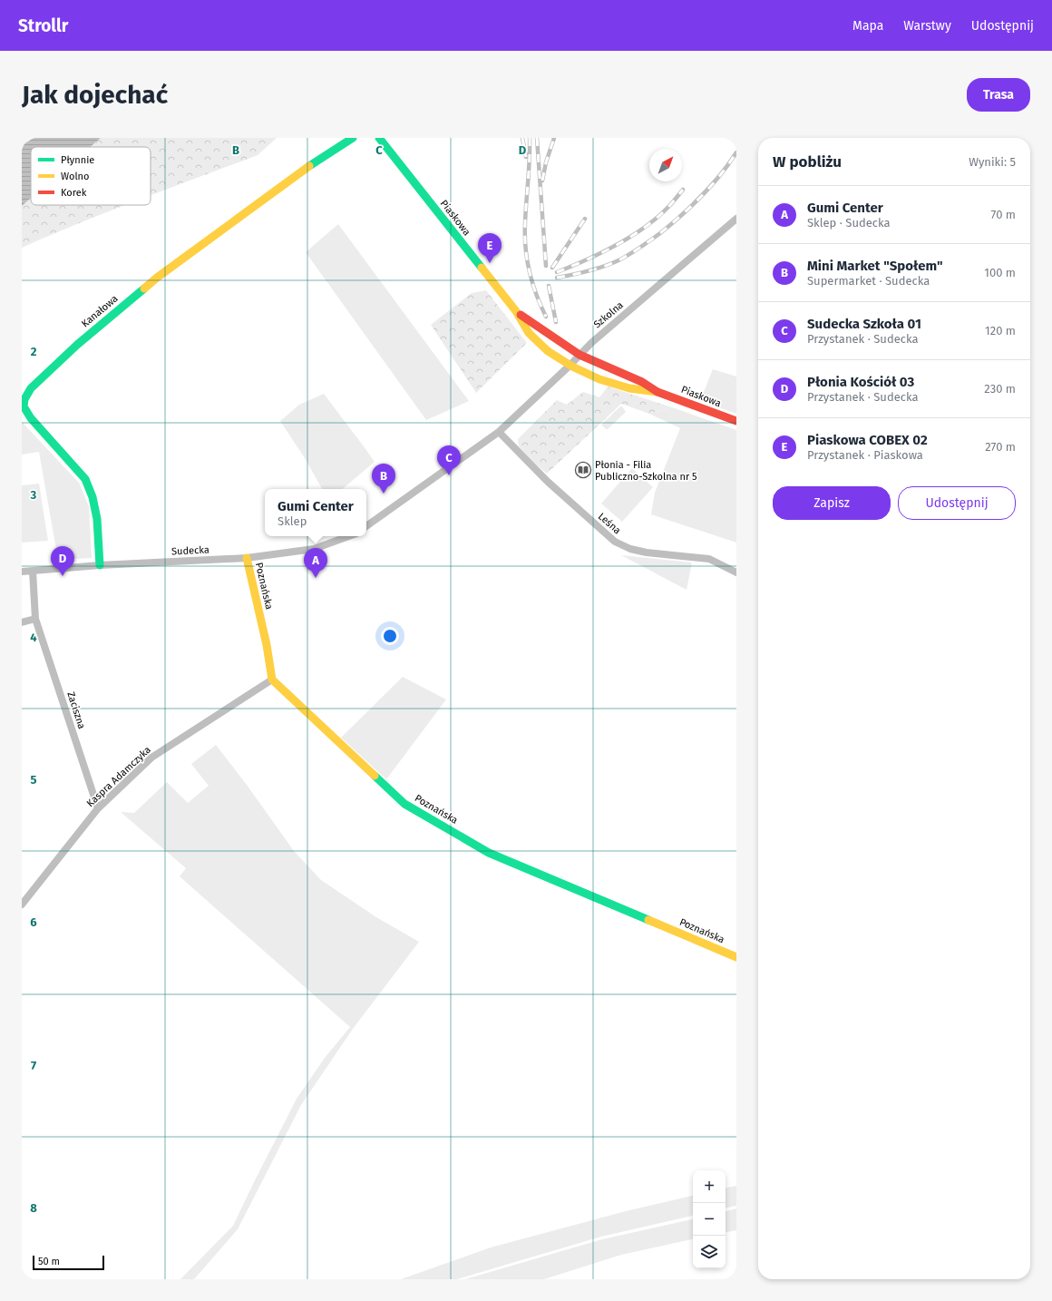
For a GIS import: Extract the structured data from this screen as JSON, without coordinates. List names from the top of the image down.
{
  "streets": {
    "street": [
      "Piaskowa",
      "Kanałowa",
      "Szkolna",
      "Leśna",
      "Sudecka",
      "Poznańska",
      "Zaciszna",
      "Kaspra Adamczyka"
    ]
  },
  "crossings": [
    ["Piaskowa", "Szkolna"],
    ["Kanałowa", "Sudecka"],
    ["Szkolna", "Leśna"],
    ["Sudecka", "Poznańska"],
    ["Sudecka", "Zaciszna"],
    ["Poznańska", "Kaspra Adamczyka"],
    ["Zaciszna", "Kaspra Adamczyka"]
  ],
  "places": {
    "library": ["Płonia - Filia Publiczno-Szkolna nr 5"]
  },
  "legend": ["Płynnie", "Wolno", "Korek"],
  "scale_bar": "50 m",
  "north": "top right",
  "page": {
    "header": "Strollr",
    "nav": ["Mapa", "Warstwy", "Udostępnij"],
    "buttons": [
      "Trasa",
      ["Zapisz", "Udostępnij"]
    ],
    "title": "Jak dojechać",
    "heading": ["W pobliżu", "Wyniki: 5"],
    "list": [
      {
        "mark": "A",
        "name": "Gumi Center",
        "note": "Sklep · Sudecka",
        "value": "70 m"
      },
      {
        "mark": "B",
        "name": "Mini Market \"Społem\"",
        "note": "Supermarket · Sudecka",
        "value": "100 m"
      },
      {
        "mark": "C",
        "name": "Sudecka Szkoła 01",
        "note": "Przystanek · Sudecka",
        "value": "120 m"
      },
      {
        "mark": "D",
        "name": "Płonia Kościół 03",
        "note": "Przystanek · Sudecka",
        "value": "230 m"
      },
      {
        "mark": "E",
        "name": "Piaskowa COBEX 02",
        "note": "Przystanek · Piaskowa",
        "value": "270 m"
      }
    ],
    "pins": [
      "E",
      "C",
      "B",
      "D",
      "A"
    ],
    "popup": ["Gumi Center", "Sklep"],
    "map_buttons": ["+", "−"],
    "scale": "50 m"
  },
  "grid": {
    "columns": ["B", "C", "D"],
    "rows": [
      "2",
      "3",
      "4",
      "5",
      "6",
      "7",
      "8"
    ]
  }
}
